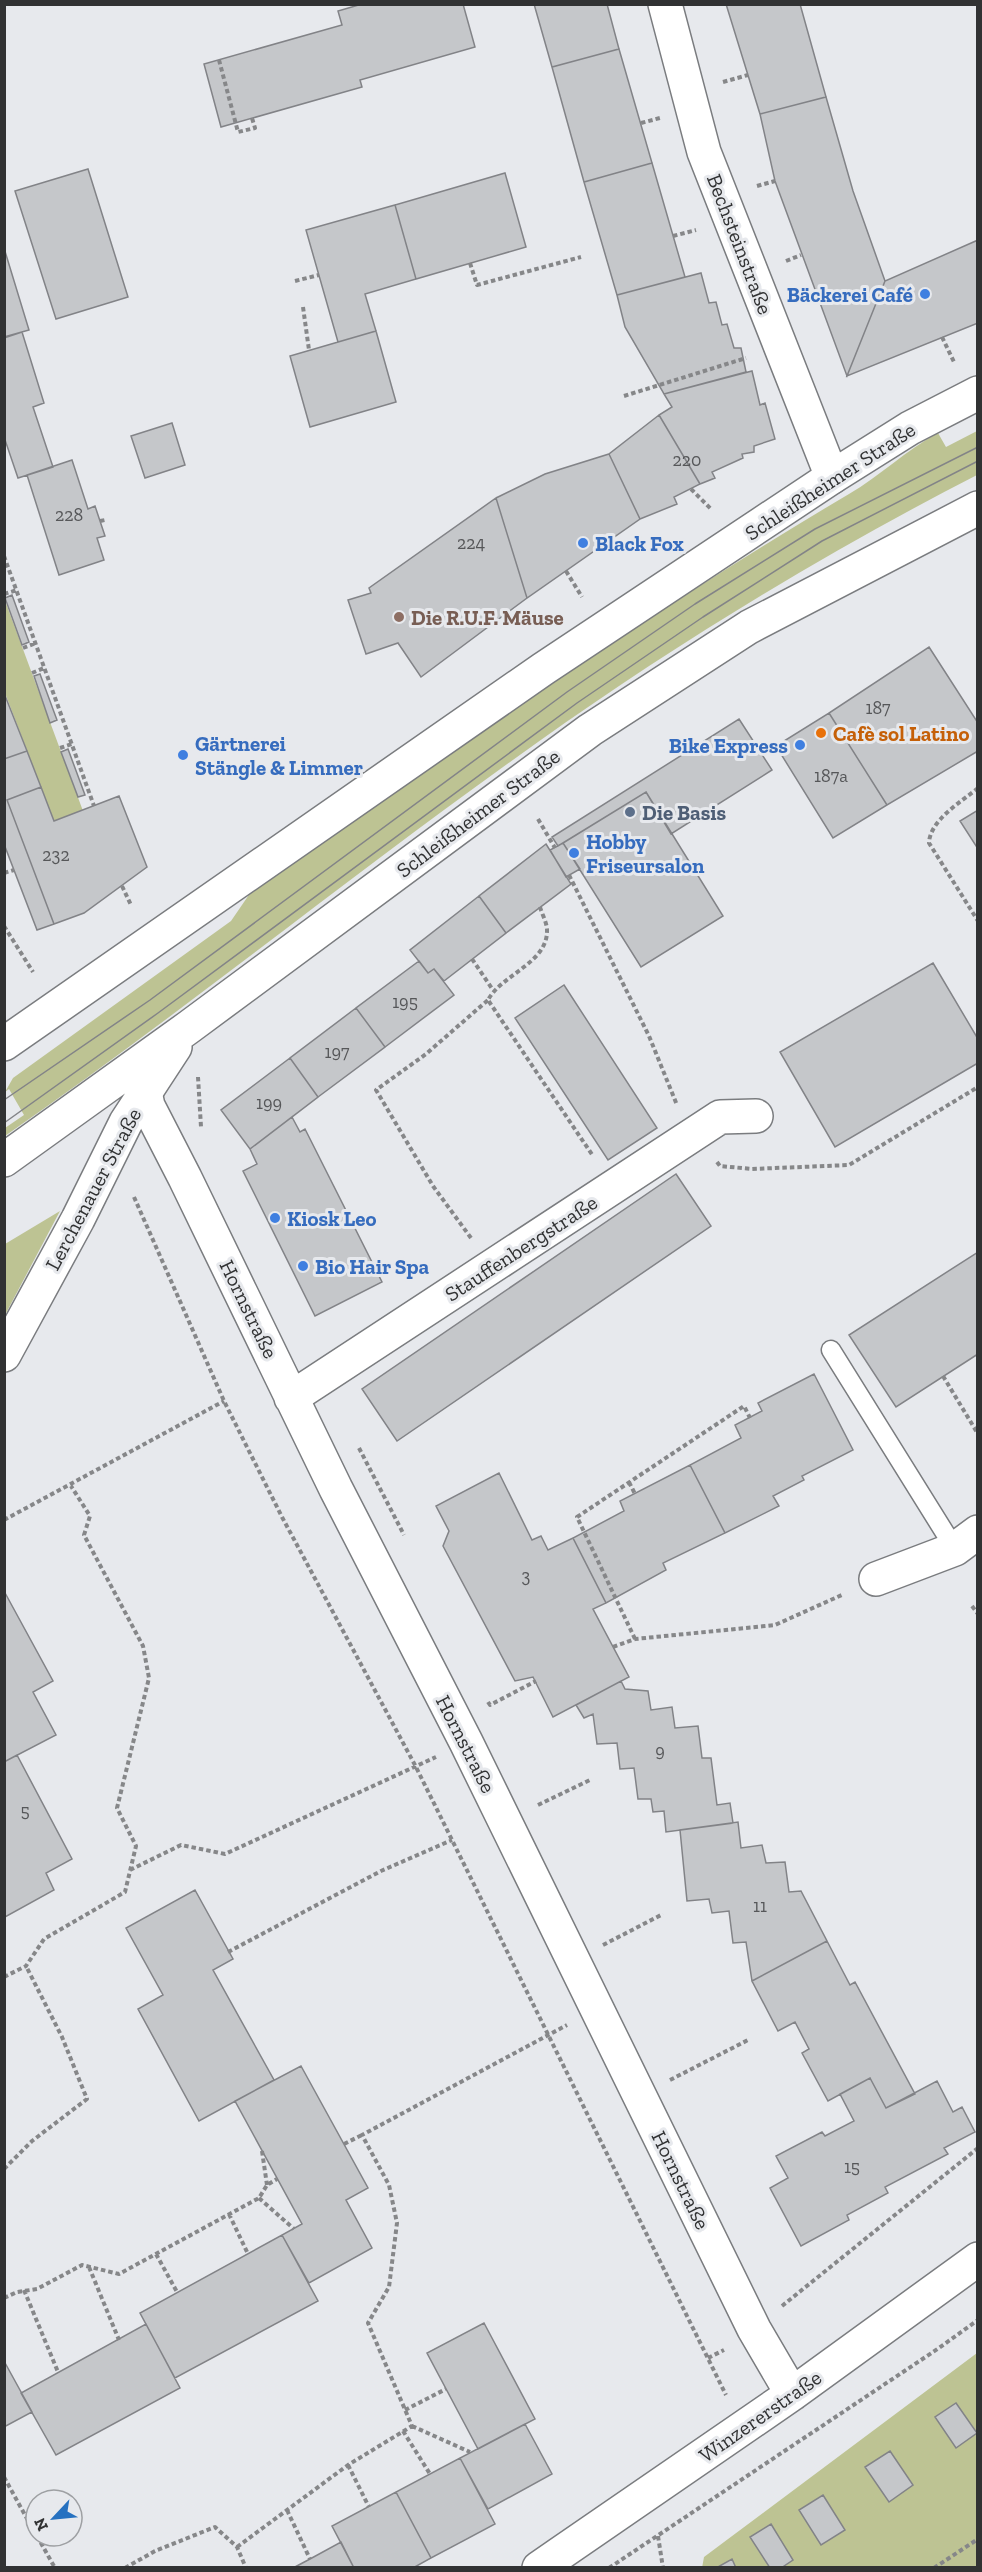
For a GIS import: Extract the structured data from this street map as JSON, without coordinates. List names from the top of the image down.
{
  "streets": {
    "street": [
      "Bechsteinstraße",
      "Schleißheimer Straße",
      "Lerchenauer Straße",
      "Stauffenbergstraße",
      "Hornstraße",
      "Winzererstraße"
    ]
  },
  "crossings": [
    ["Bechsteinstraße", "Schleißheimer Straße"],
    ["Schleißheimer Straße", "Lerchenauer Straße"],
    ["Lerchenauer Straße", "Hornstraße"],
    ["Stauffenbergstraße", "Hornstraße"],
    ["Hornstraße", "Winzererstraße"]
  ],
  "places": [
    "Bäckerei Café",
    "Black Fox",
    "Die R.U.F. Mäuse",
    "Cafè sol Latino",
    "Bike Express",
    "Gärtnerei Stängle & Limmer",
    "Die Basis",
    "Hobby Friseursalon",
    "Kiosk Leo",
    "Bio Hair Spa"
  ],
  "house_numbers": [
    "220",
    "228",
    "224",
    "187",
    "187a",
    "232",
    "195",
    "197",
    "199",
    "3",
    "9",
    "5",
    "11",
    "15"
  ],
  "north": "bottom left"
}
